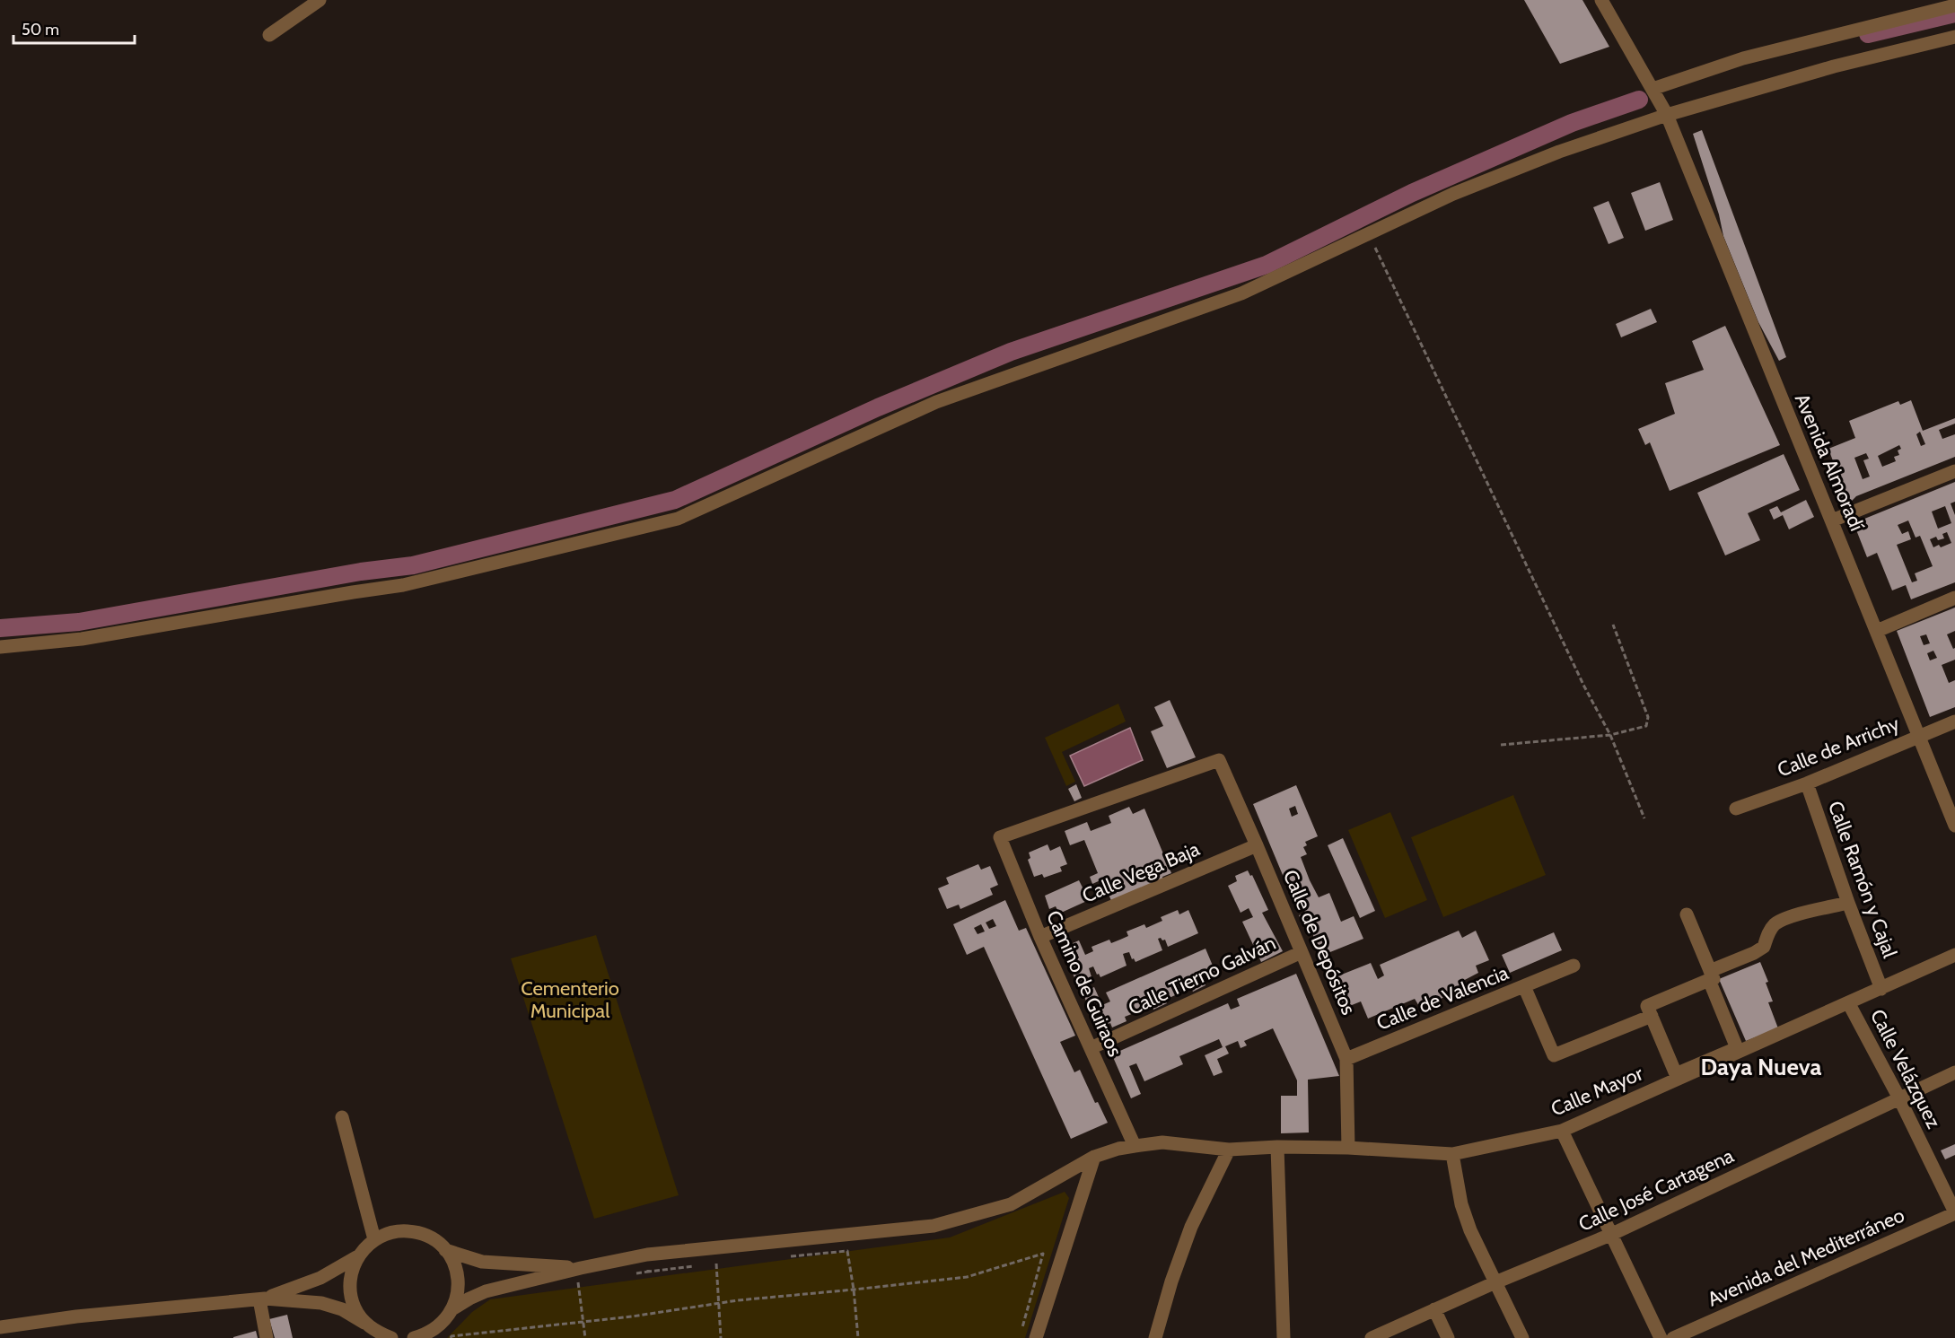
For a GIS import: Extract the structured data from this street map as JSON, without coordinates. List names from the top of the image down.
{
  "streets": {
    "street": [
      "Avenida Almoradí",
      "Calle de Arrichy",
      "Calle Vega Baja",
      "Calle Ramón y Cajal",
      "Calle de Depósitos",
      "Calle Tierno Galván",
      "Camino de Guiraos",
      "Calle de Valencia",
      "Calle Velázquez",
      "Calle Mayor",
      "Calle José Cartagena",
      "Avenida del Mediterráneo"
    ]
  },
  "crossings": [
    ["Avenida Almoradí", "Calle de Arrichy"],
    ["Calle de Arrichy", "Calle Ramón y Cajal"],
    ["Calle Vega Baja", "Calle de Depósitos"],
    ["Calle Vega Baja", "Camino de Guiraos"],
    ["Calle Ramón y Cajal", "Calle Mayor"],
    ["Calle de Depósitos", "Calle Tierno Galván"],
    ["Calle de Depósitos", "Camino de Guiraos"],
    ["Calle de Depósitos", "Calle de Valencia"],
    ["Calle de Depósitos", "Calle Mayor"],
    ["Calle Tierno Galván", "Camino de Guiraos"],
    ["Camino de Guiraos", "Calle Mayor"],
    ["Calle Velázquez", "Calle Mayor"],
    ["Calle Velázquez", "Calle José Cartagena"],
    ["Calle Velázquez", "Avenida del Mediterráneo"]
  ],
  "districts": ["Daya Nueva"],
  "parks": ["Cementerio Municipal"],
  "scale_bar": "50 m"
}
